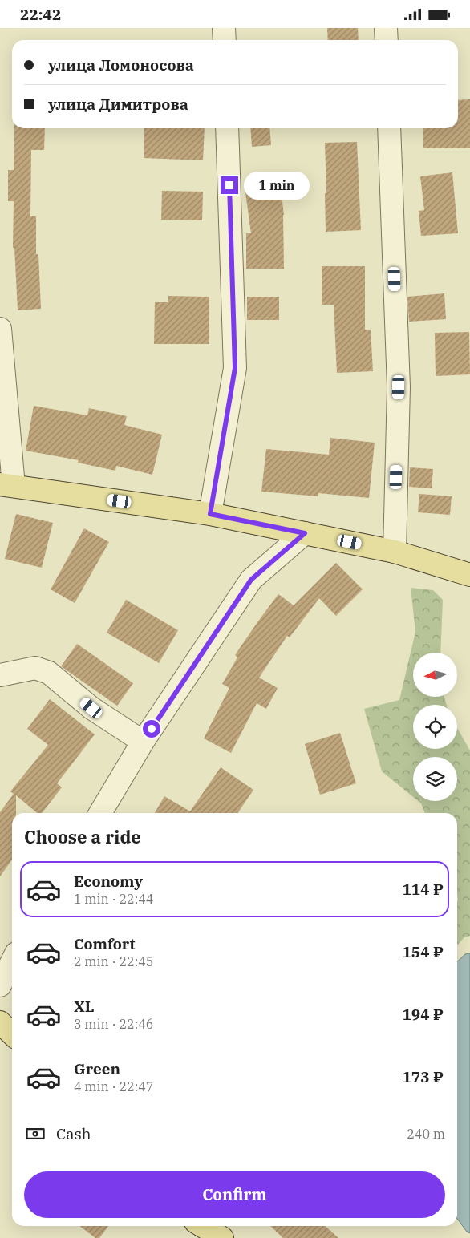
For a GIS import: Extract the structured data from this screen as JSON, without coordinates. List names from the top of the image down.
{
  "north": "left",
  "page": {
    "status": "22:42",
    "banner": ["улица Ломоносова", "улица Димитрова"],
    "bubble": "1 min",
    "heading": "Choose a ride",
    "list": [
      {
        "name": "Economy",
        "note": "1 min · 22:44",
        "value": "114 ₽"
      },
      {
        "name": "Comfort",
        "note": "2 min · 22:45",
        "value": "154 ₽"
      },
      {
        "name": "XL",
        "note": "3 min · 22:46",
        "value": "194 ₽"
      },
      {
        "name": "Green",
        "note": "4 min · 22:47",
        "value": "173 ₽"
      }
    ],
    "pay": ["Cash", "240 m"],
    "buttons": "Confirm"
  }
}
